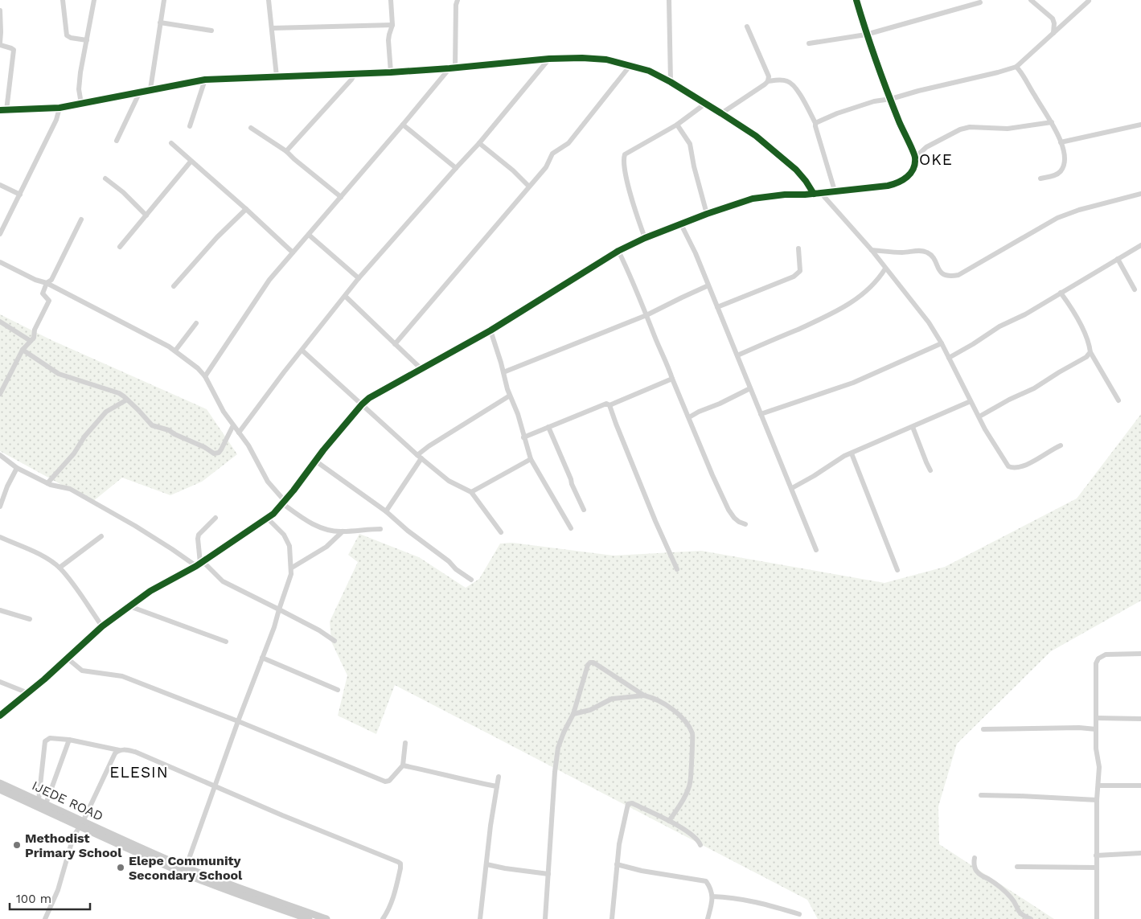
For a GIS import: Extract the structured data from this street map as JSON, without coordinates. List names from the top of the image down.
{
  "streets": {
    "main road": ["IJEDE ROAD"]
  },
  "districts": ["OKE", "ELESIN"],
  "places": ["Methodist Primary School", "Elepe Community Secondary School"],
  "scale_bar": "100 m"
}
